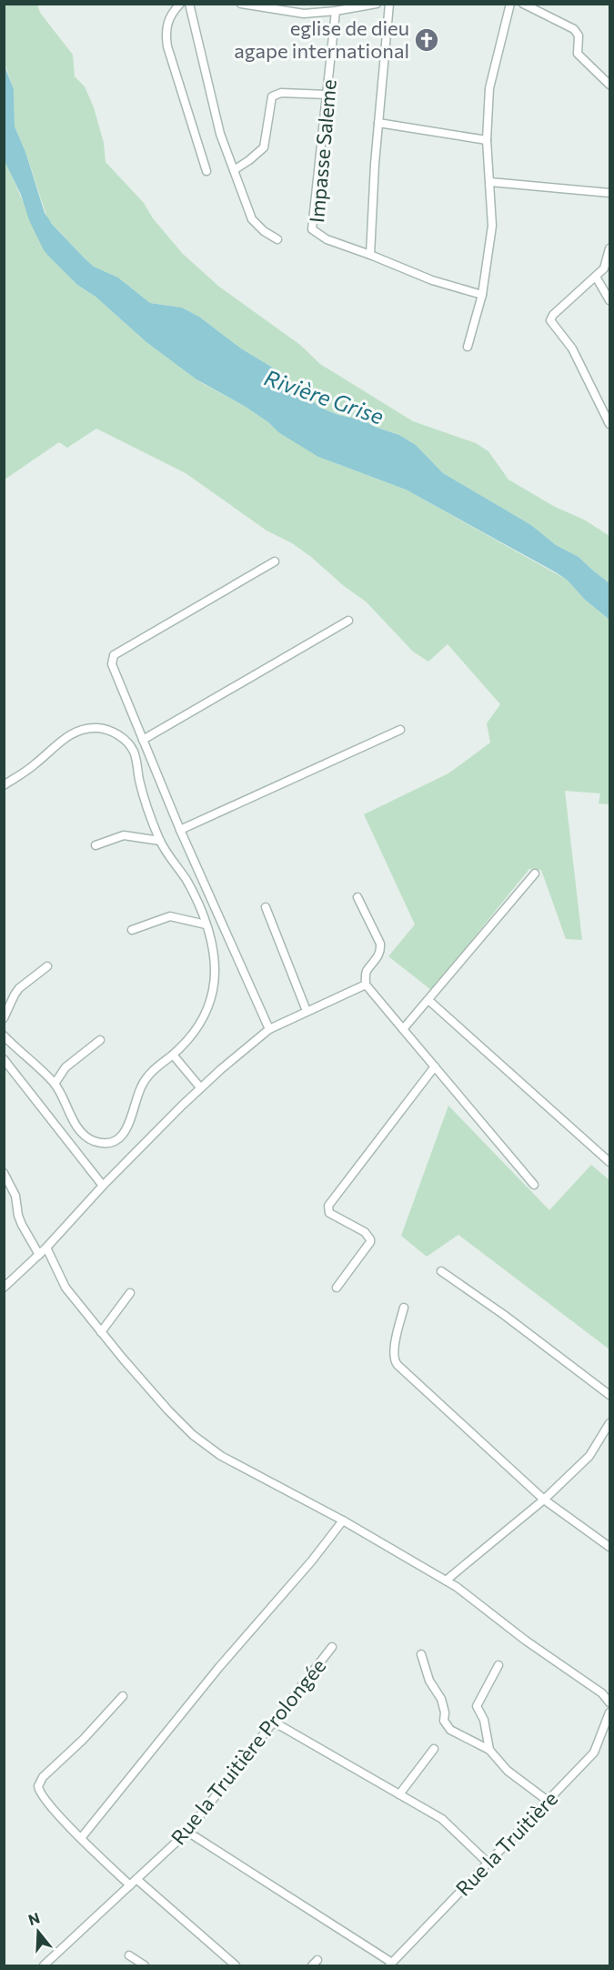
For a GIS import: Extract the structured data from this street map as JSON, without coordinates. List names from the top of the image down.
{
  "streets": {
    "street": ["Impasse Saleme", "Rue la Truitière Prolongée", "Rue la Truitière"]
  },
  "water": ["Rivière Grise"],
  "places": {
    "church": ["eglise de dieu agape international"]
  },
  "north": "top"
}
